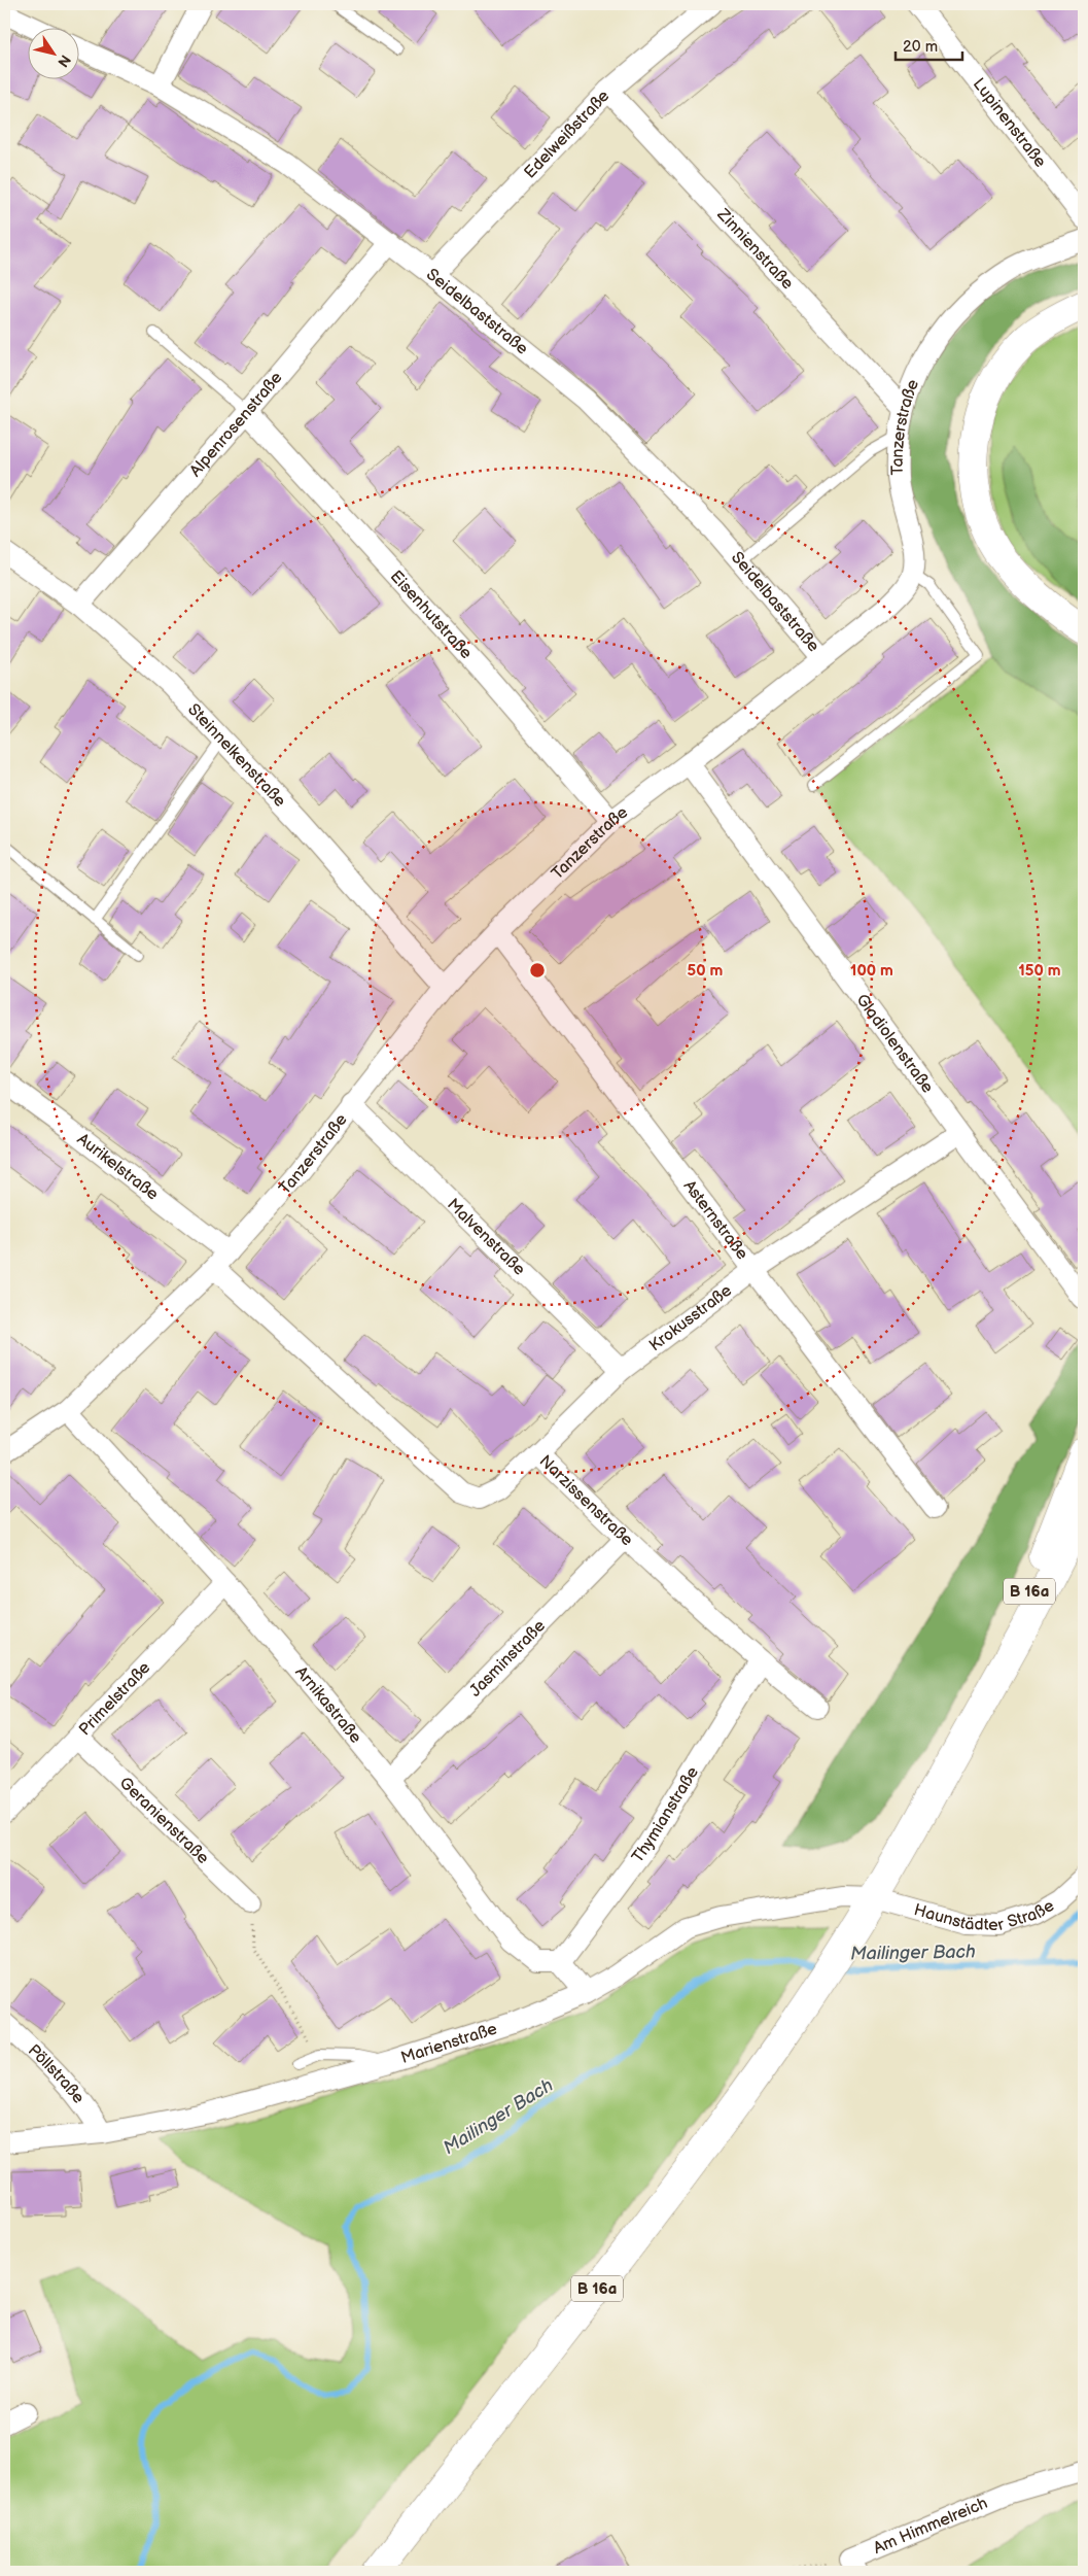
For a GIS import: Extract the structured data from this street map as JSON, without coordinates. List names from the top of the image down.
{
  "streets": {
    "main road": ["B 16a"],
    "street": [
      "Lupinenstraße",
      "Edelweißstraße",
      "Zinnienstraße",
      "Seidelbaststraße",
      "Alpenrosenstraße",
      "Tanzerstraße",
      "Eisenhutstraße",
      "Steinnelkenstraße",
      "Gladiolenstraße",
      "Aurikelstraße",
      "Asternstraße",
      "Malvenstraße",
      "Krokusstraße",
      "Narzissenstraße",
      "Jasminstraße",
      "Primelstraße",
      "Arnikastraße",
      "Thymianstraße",
      "Geranienstraße",
      "Haunstädter Straße",
      "Marienstraße",
      "Pöllstraße",
      "Am Himmelreich"
    ]
  },
  "crossings": [
    ["Edelweißstraße", "Zinnienstraße"],
    ["Edelweißstraße", "Seidelbaststraße"],
    ["Zinnienstraße", "Tanzerstraße"],
    ["Seidelbaststraße", "Alpenrosenstraße"],
    ["Seidelbaststraße", "Tanzerstraße"],
    ["Alpenrosenstraße", "Eisenhutstraße"],
    ["Alpenrosenstraße", "Steinnelkenstraße"],
    ["Tanzerstraße", "Eisenhutstraße"],
    ["Tanzerstraße", "Steinnelkenstraße"],
    ["Tanzerstraße", "Gladiolenstraße"],
    ["Tanzerstraße", "Aurikelstraße"],
    ["Tanzerstraße", "Asternstraße"],
    ["Tanzerstraße", "Malvenstraße"],
    ["Tanzerstraße", "Narzissenstraße"],
    ["Tanzerstraße", "Arnikastraße"],
    ["Gladiolenstraße", "Krokusstraße"],
    ["Asternstraße", "Krokusstraße"],
    ["Malvenstraße", "Krokusstraße"],
    ["Krokusstraße", "Narzissenstraße"],
    ["Narzissenstraße", "Jasminstraße"],
    ["Narzissenstraße", "Thymianstraße"],
    ["B 16a", "Haunstädter Straße"],
    ["B 16a", "Marienstraße"],
    ["Jasminstraße", "Arnikastraße"],
    ["Primelstraße", "Arnikastraße"],
    ["Primelstraße", "Geranienstraße"],
    ["Arnikastraße", "Thymianstraße"],
    ["Haunstädter Straße", "Marienstraße"],
    ["Marienstraße", "Pöllstraße"]
  ],
  "water": ["Mailinger Bach"],
  "scale_bar": "20 m",
  "north": "bottom right",
  "rings": ["50 m", "100 m", "150 m"]
}
